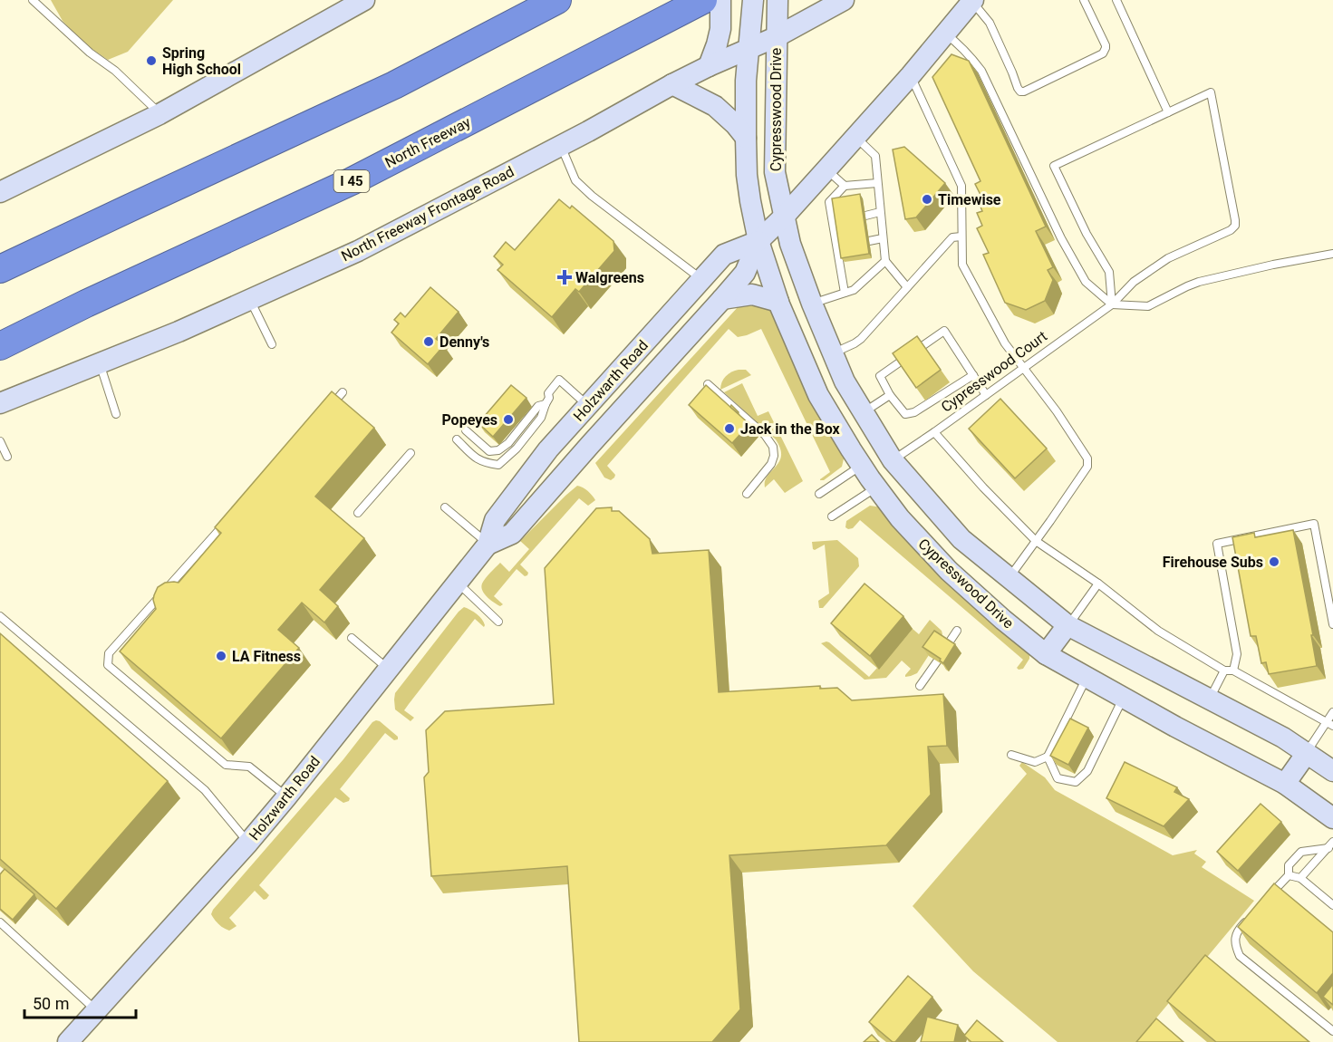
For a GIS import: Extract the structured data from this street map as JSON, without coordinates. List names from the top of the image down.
{
  "streets": {
    "highway": ["North Freeway", "I 45"],
    "main road": ["Cypresswood Drive", "North Freeway Frontage Road", "Holzwarth Road"],
    "lane": ["Cypresswood Court"]
  },
  "crossings": [
    ["Cypresswood Drive", "North Freeway Frontage Road"],
    ["Cypresswood Drive", "Cypresswood Court"],
    ["Cypresswood Drive", "Holzwarth Road"]
  ],
  "places": {
    "other": [
      "Spring High School",
      "Timewise",
      "Denny's",
      "Popeyes",
      "Jack in the Box",
      "Firehouse Subs",
      "LA Fitness"
    ],
    "health": ["Walgreens"]
  },
  "scale_bar": "50 m"
}
